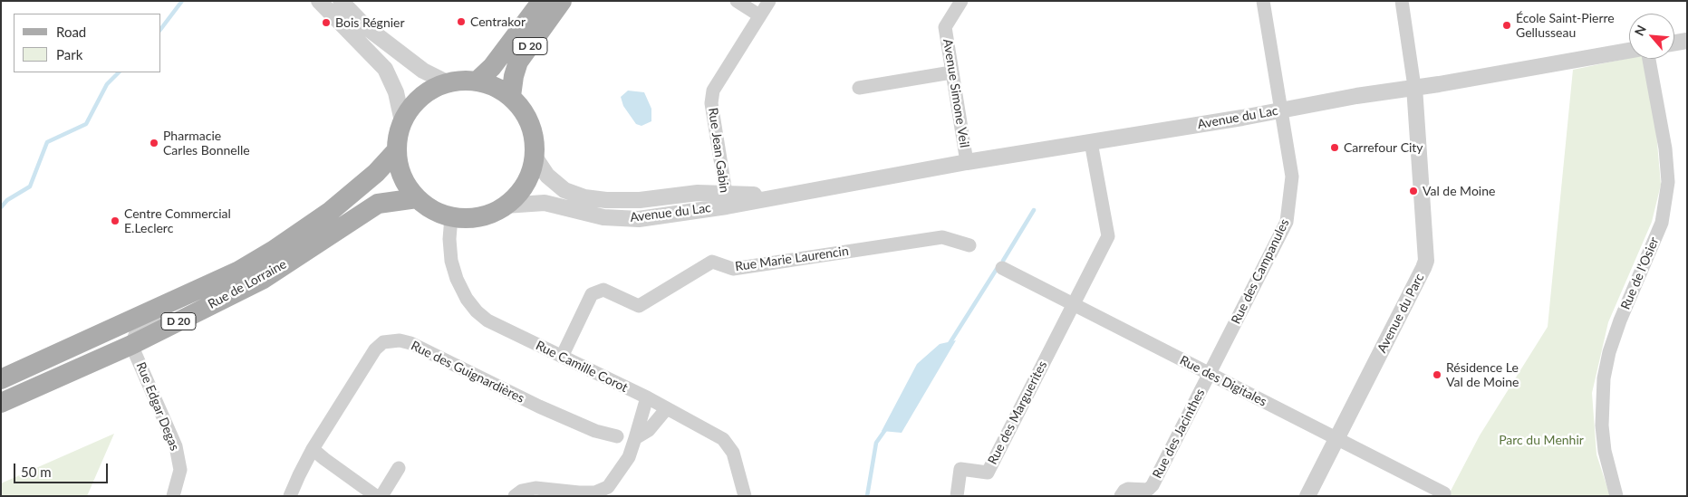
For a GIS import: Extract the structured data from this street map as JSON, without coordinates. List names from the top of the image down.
{
  "streets": {
    "main road": ["D 20", "Rue de Lorraine"],
    "street": [
      "Avenue Simone Veil",
      "Avenue du Lac",
      "Rue Jean Gabin",
      "Rue Marie Laurencin",
      "Rue des Campanules",
      "Rue de l’Osier",
      "Avenue du Parc",
      "Rue Camille Corot",
      "Rue des Guignardières",
      "Rue des Digitales",
      "Rue Edgar Degas",
      "Rue des Marguerites",
      "Rue des Jacinthes"
    ]
  },
  "crossings": [
    ["D 20", "Avenue du Lac"],
    ["D 20", "Rue de Lorraine"],
    ["D 20", "Rue Camille Corot"],
    ["Avenue Simone Veil", "Avenue du Lac"],
    ["Avenue du Lac", "Rue Jean Gabin"],
    ["Avenue du Lac", "Rue des Campanules"],
    ["Avenue du Lac", "Rue de Lorraine"],
    ["Avenue du Lac", "Avenue du Parc"],
    ["Avenue du Lac", "Rue Camille Corot"],
    ["Rue Marie Laurencin", "Rue Camille Corot"],
    ["Rue des Campanules", "Rue des Digitales"],
    ["Rue des Campanules", "Rue des Jacinthes"],
    ["Rue de Lorraine", "Rue Camille Corot"],
    ["Rue de Lorraine", "Rue Edgar Degas"],
    ["Avenue du Parc", "Rue des Digitales"],
    ["Rue des Digitales", "Rue des Marguerites"],
    ["Rue des Digitales", "Rue des Jacinthes"]
  ],
  "parks": ["Parc du Menhir"],
  "places": [
    "Centrakor",
    "Bois Régnier",
    "École Saint-Pierre Gellusseau",
    "Pharmacie Carles Bonnelle",
    "Carrefour City",
    "Val de Moine",
    "Centre Commercial E.Leclerc",
    "Résidence Le Val de Moine"
  ],
  "legend": ["Road", "Park"],
  "scale_bar": "50 m",
  "north": "top left"
}
